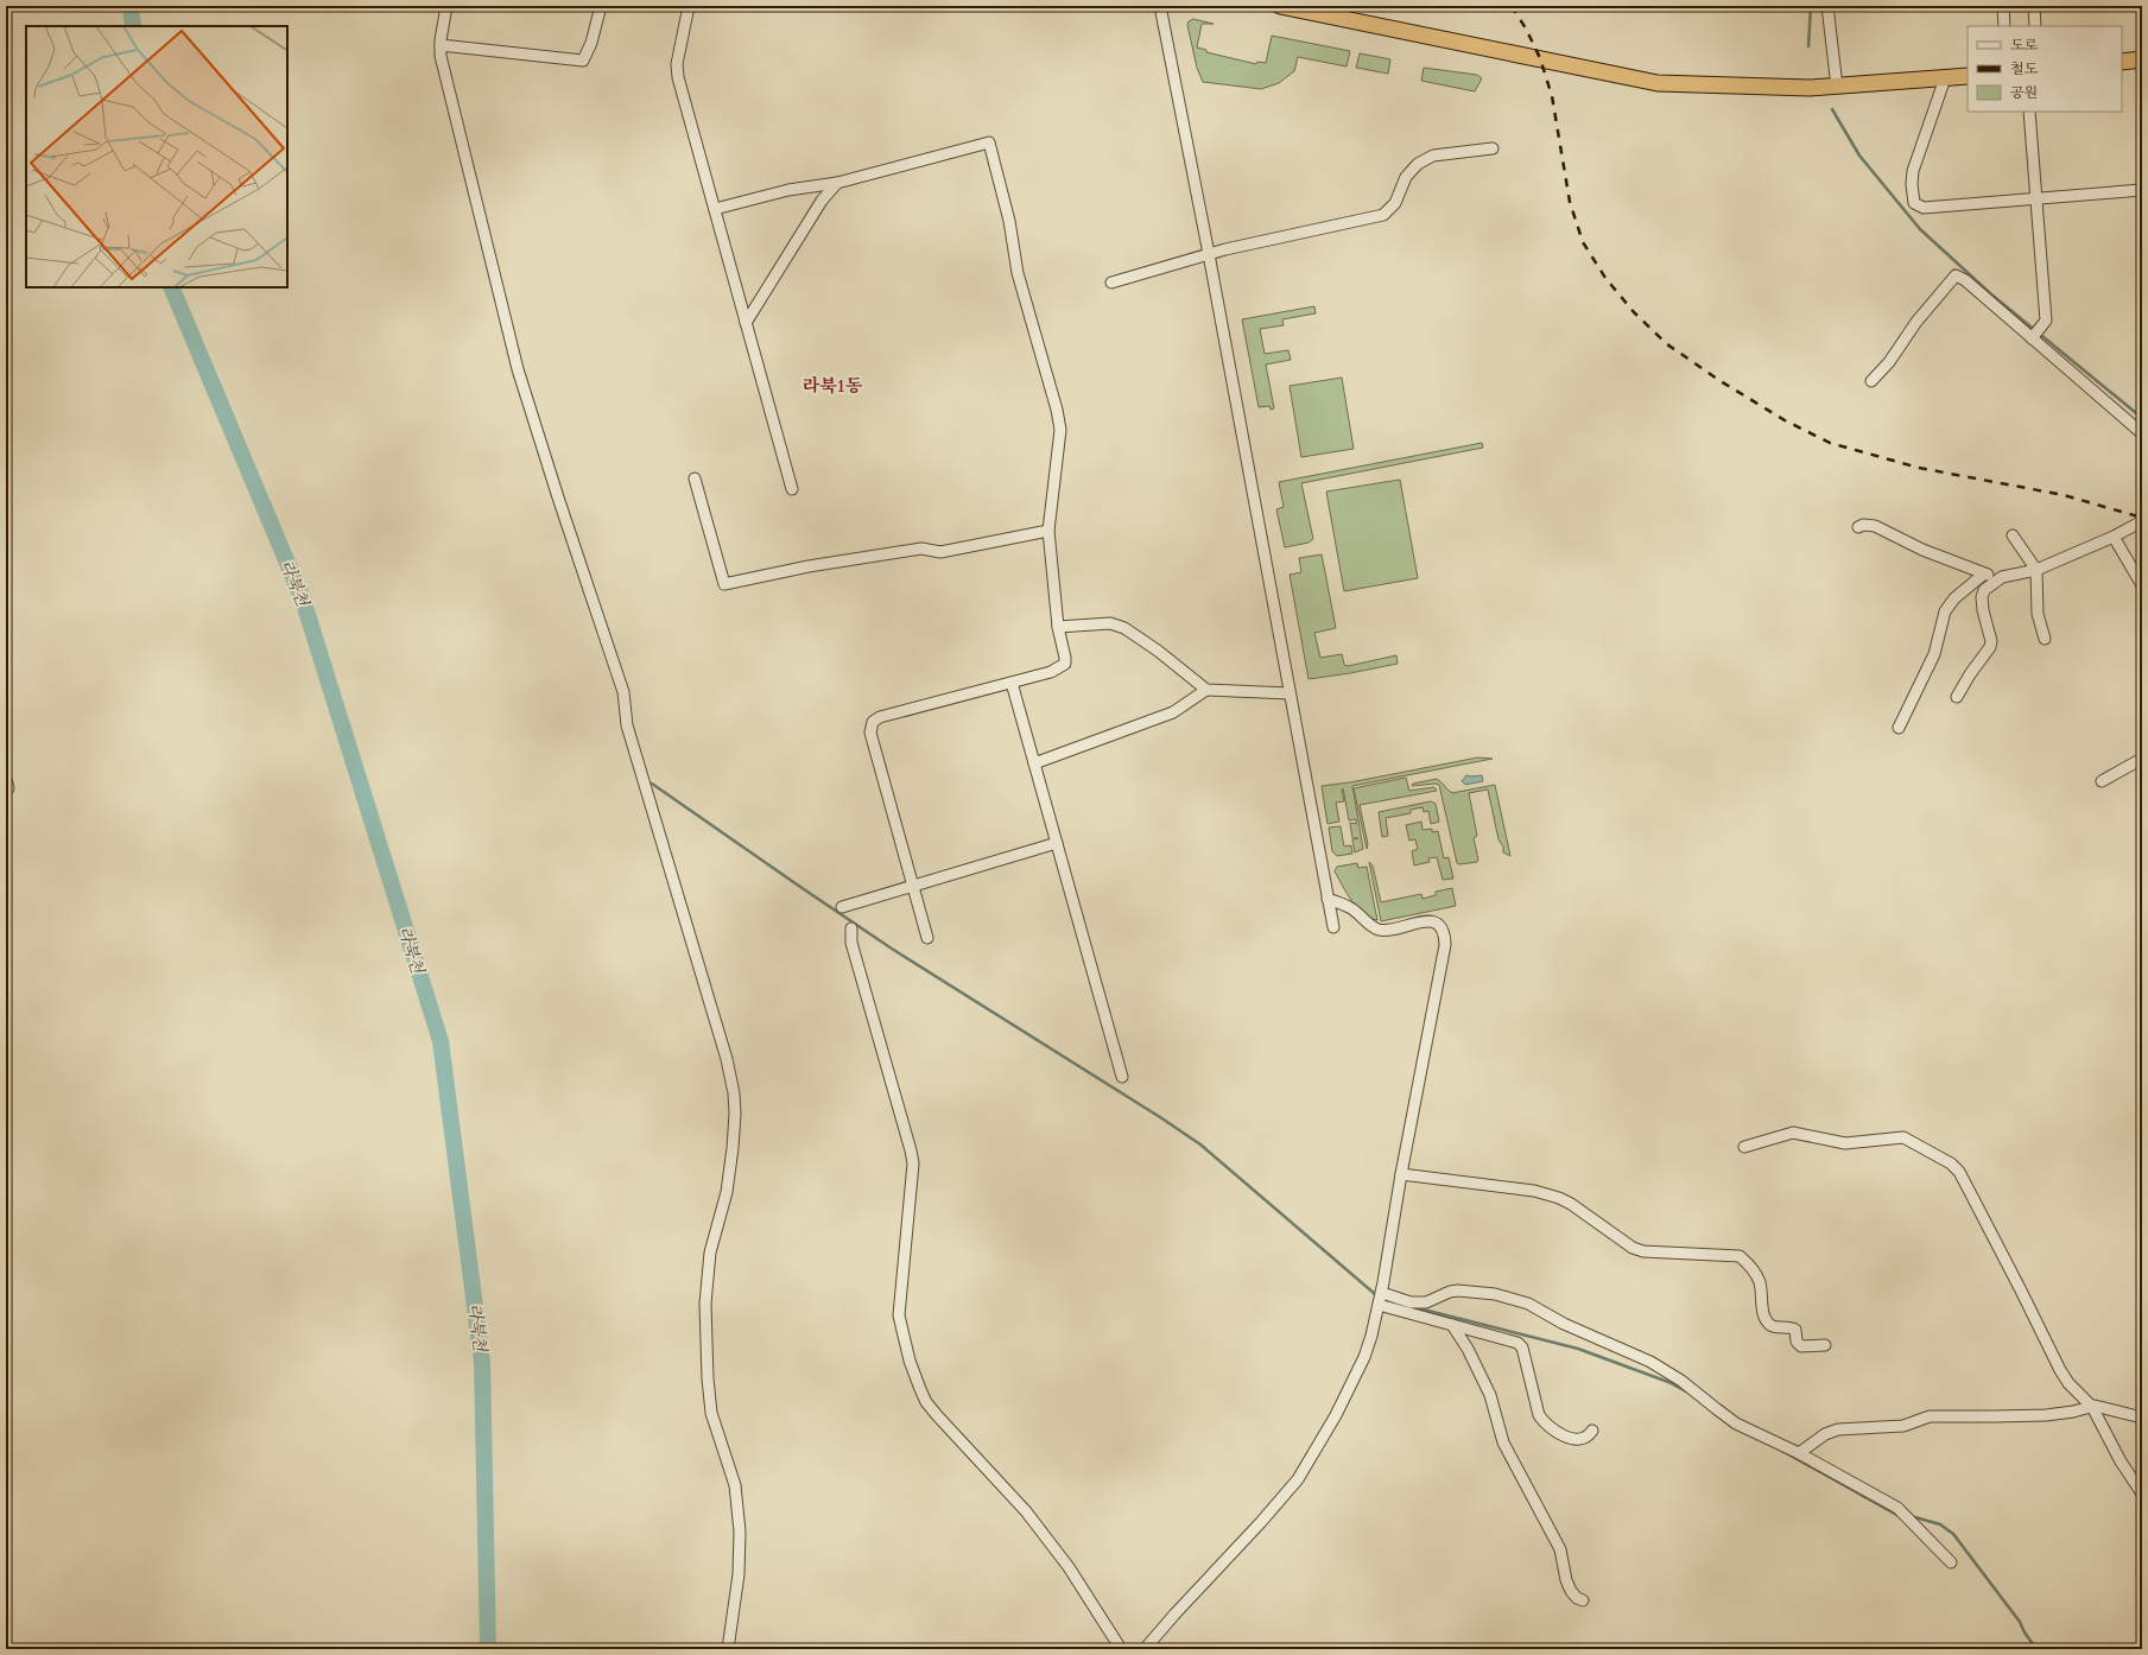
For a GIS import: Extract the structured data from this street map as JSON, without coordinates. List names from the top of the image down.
{
  "districts": ["라북1동"],
  "water": ["라북천"],
  "legend": ["도로", "철도", "공원"]
}
